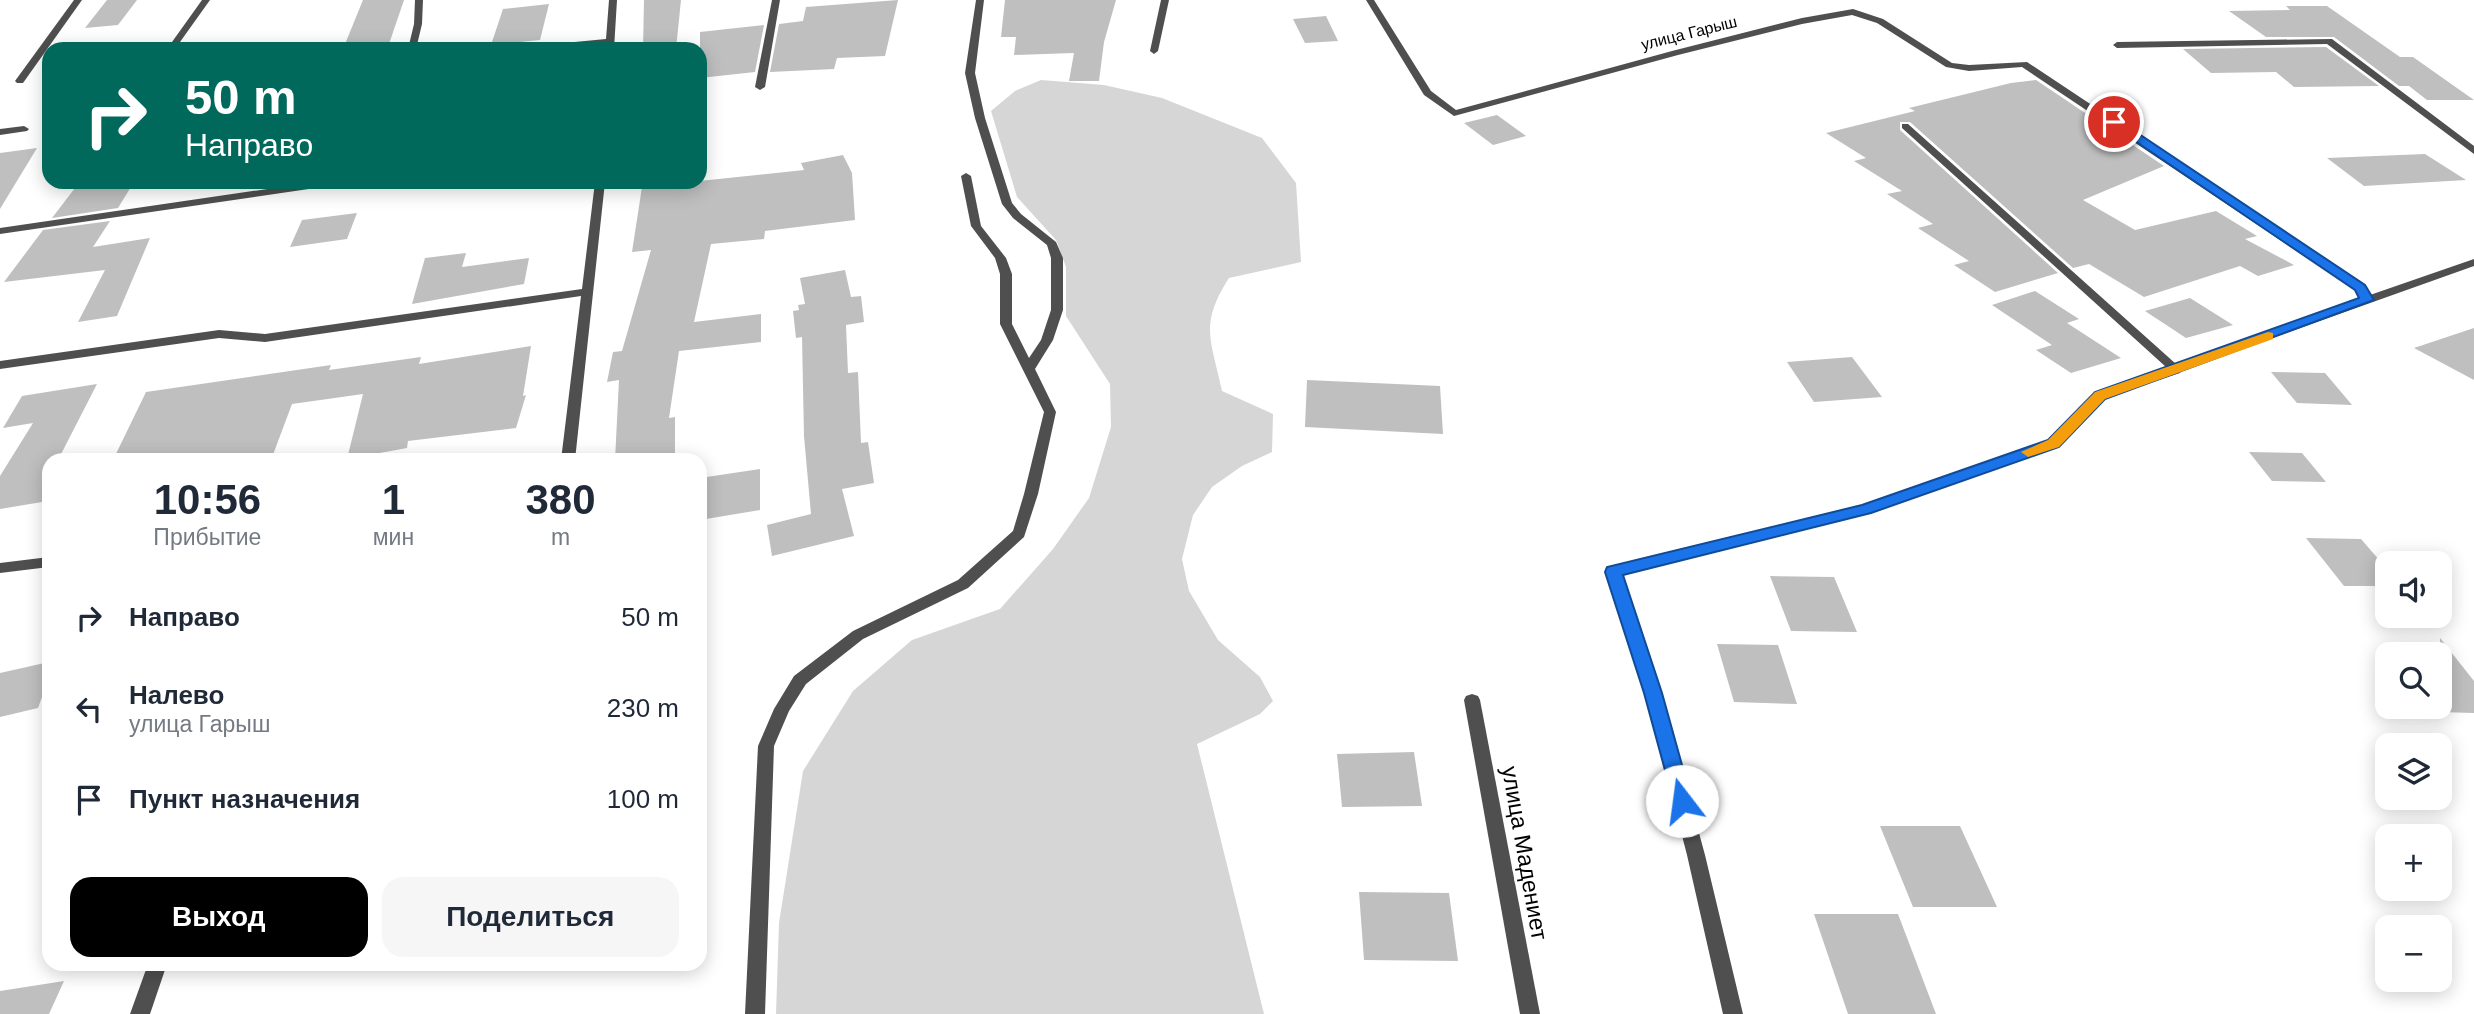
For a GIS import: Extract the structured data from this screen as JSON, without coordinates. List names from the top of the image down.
{
  "streets": {
    "street": ["улица Гарыш", "улица Мадениет"]
  },
  "page": {
    "turn": ["50 m", "Направо"],
    "eta": [
      "10:56",
      "Прибытие",
      "1",
      "мин",
      "380",
      "m"
    ],
    "map_buttons": ["+", "−"],
    "list": [
      {
        "name": "Направо",
        "value": "50 m"
      },
      {
        "name": "Налево",
        "note": "улица Гарыш",
        "value": "230 m"
      },
      {
        "name": "Пункт назначения",
        "value": "100 m"
      }
    ],
    "buttons": ["Выход", "Поделиться"]
  }
}
